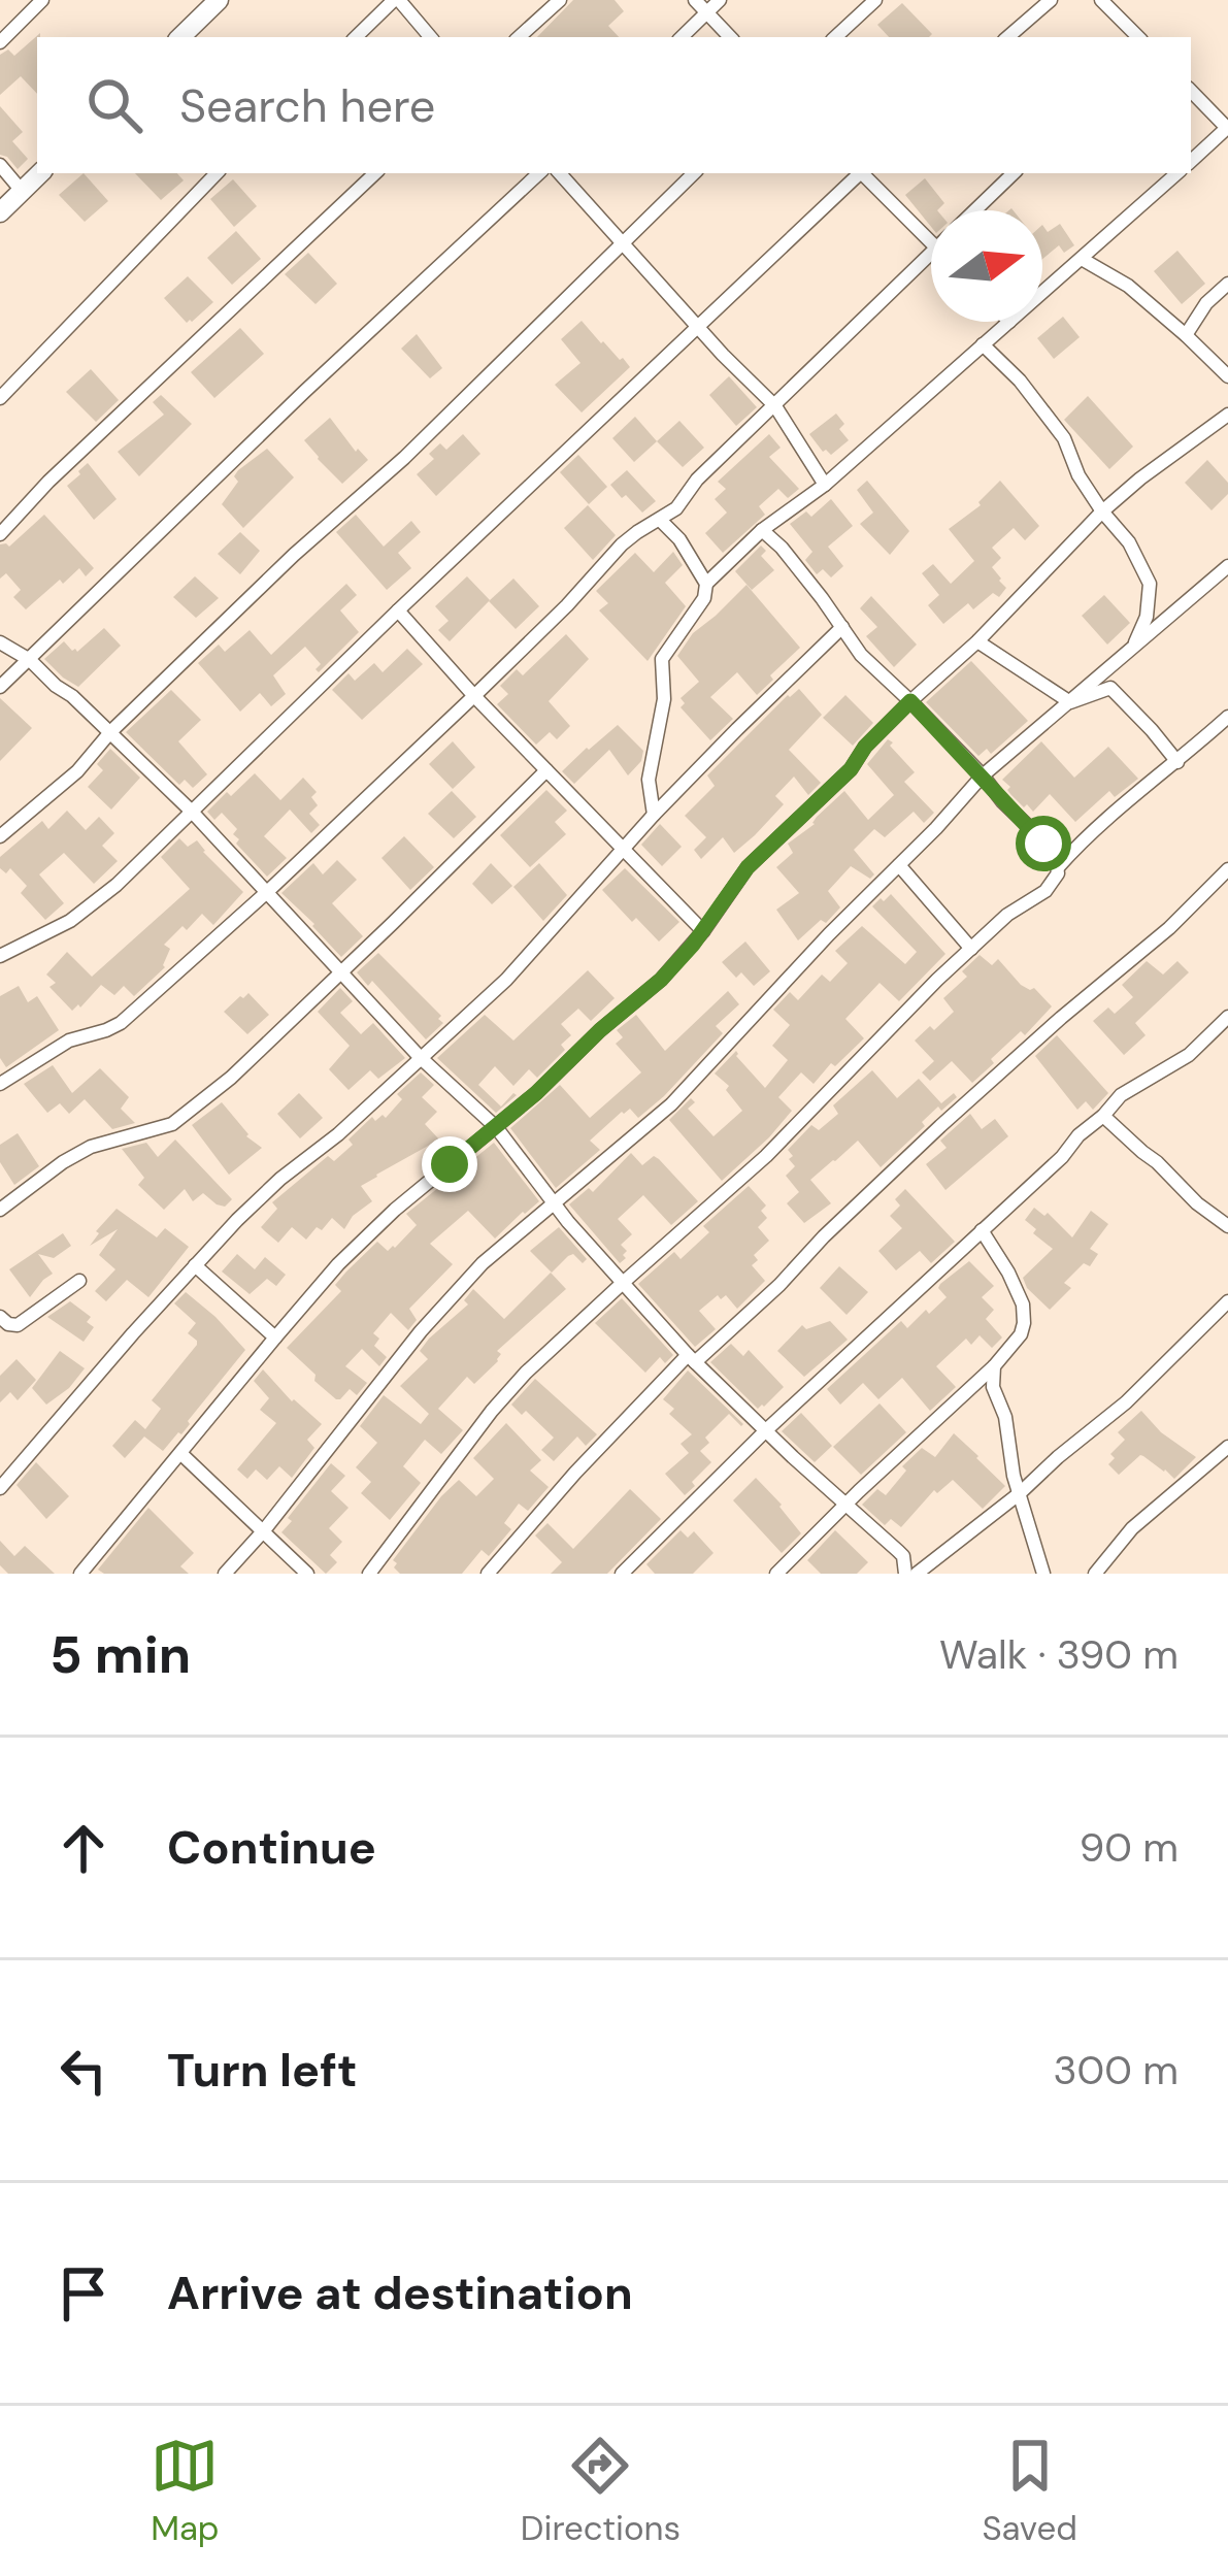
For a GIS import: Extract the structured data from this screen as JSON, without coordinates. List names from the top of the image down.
{
  "north": "right",
  "page": {
    "search": "Search here",
    "heading": ["5 min", "Walk · 390 m"],
    "list": [
      ["Continue", "90 m"],
      ["Turn left", "300 m"],
      "Arrive at destination"
    ],
    "nav": ["Map", "Directions", "Saved"]
  }
}
